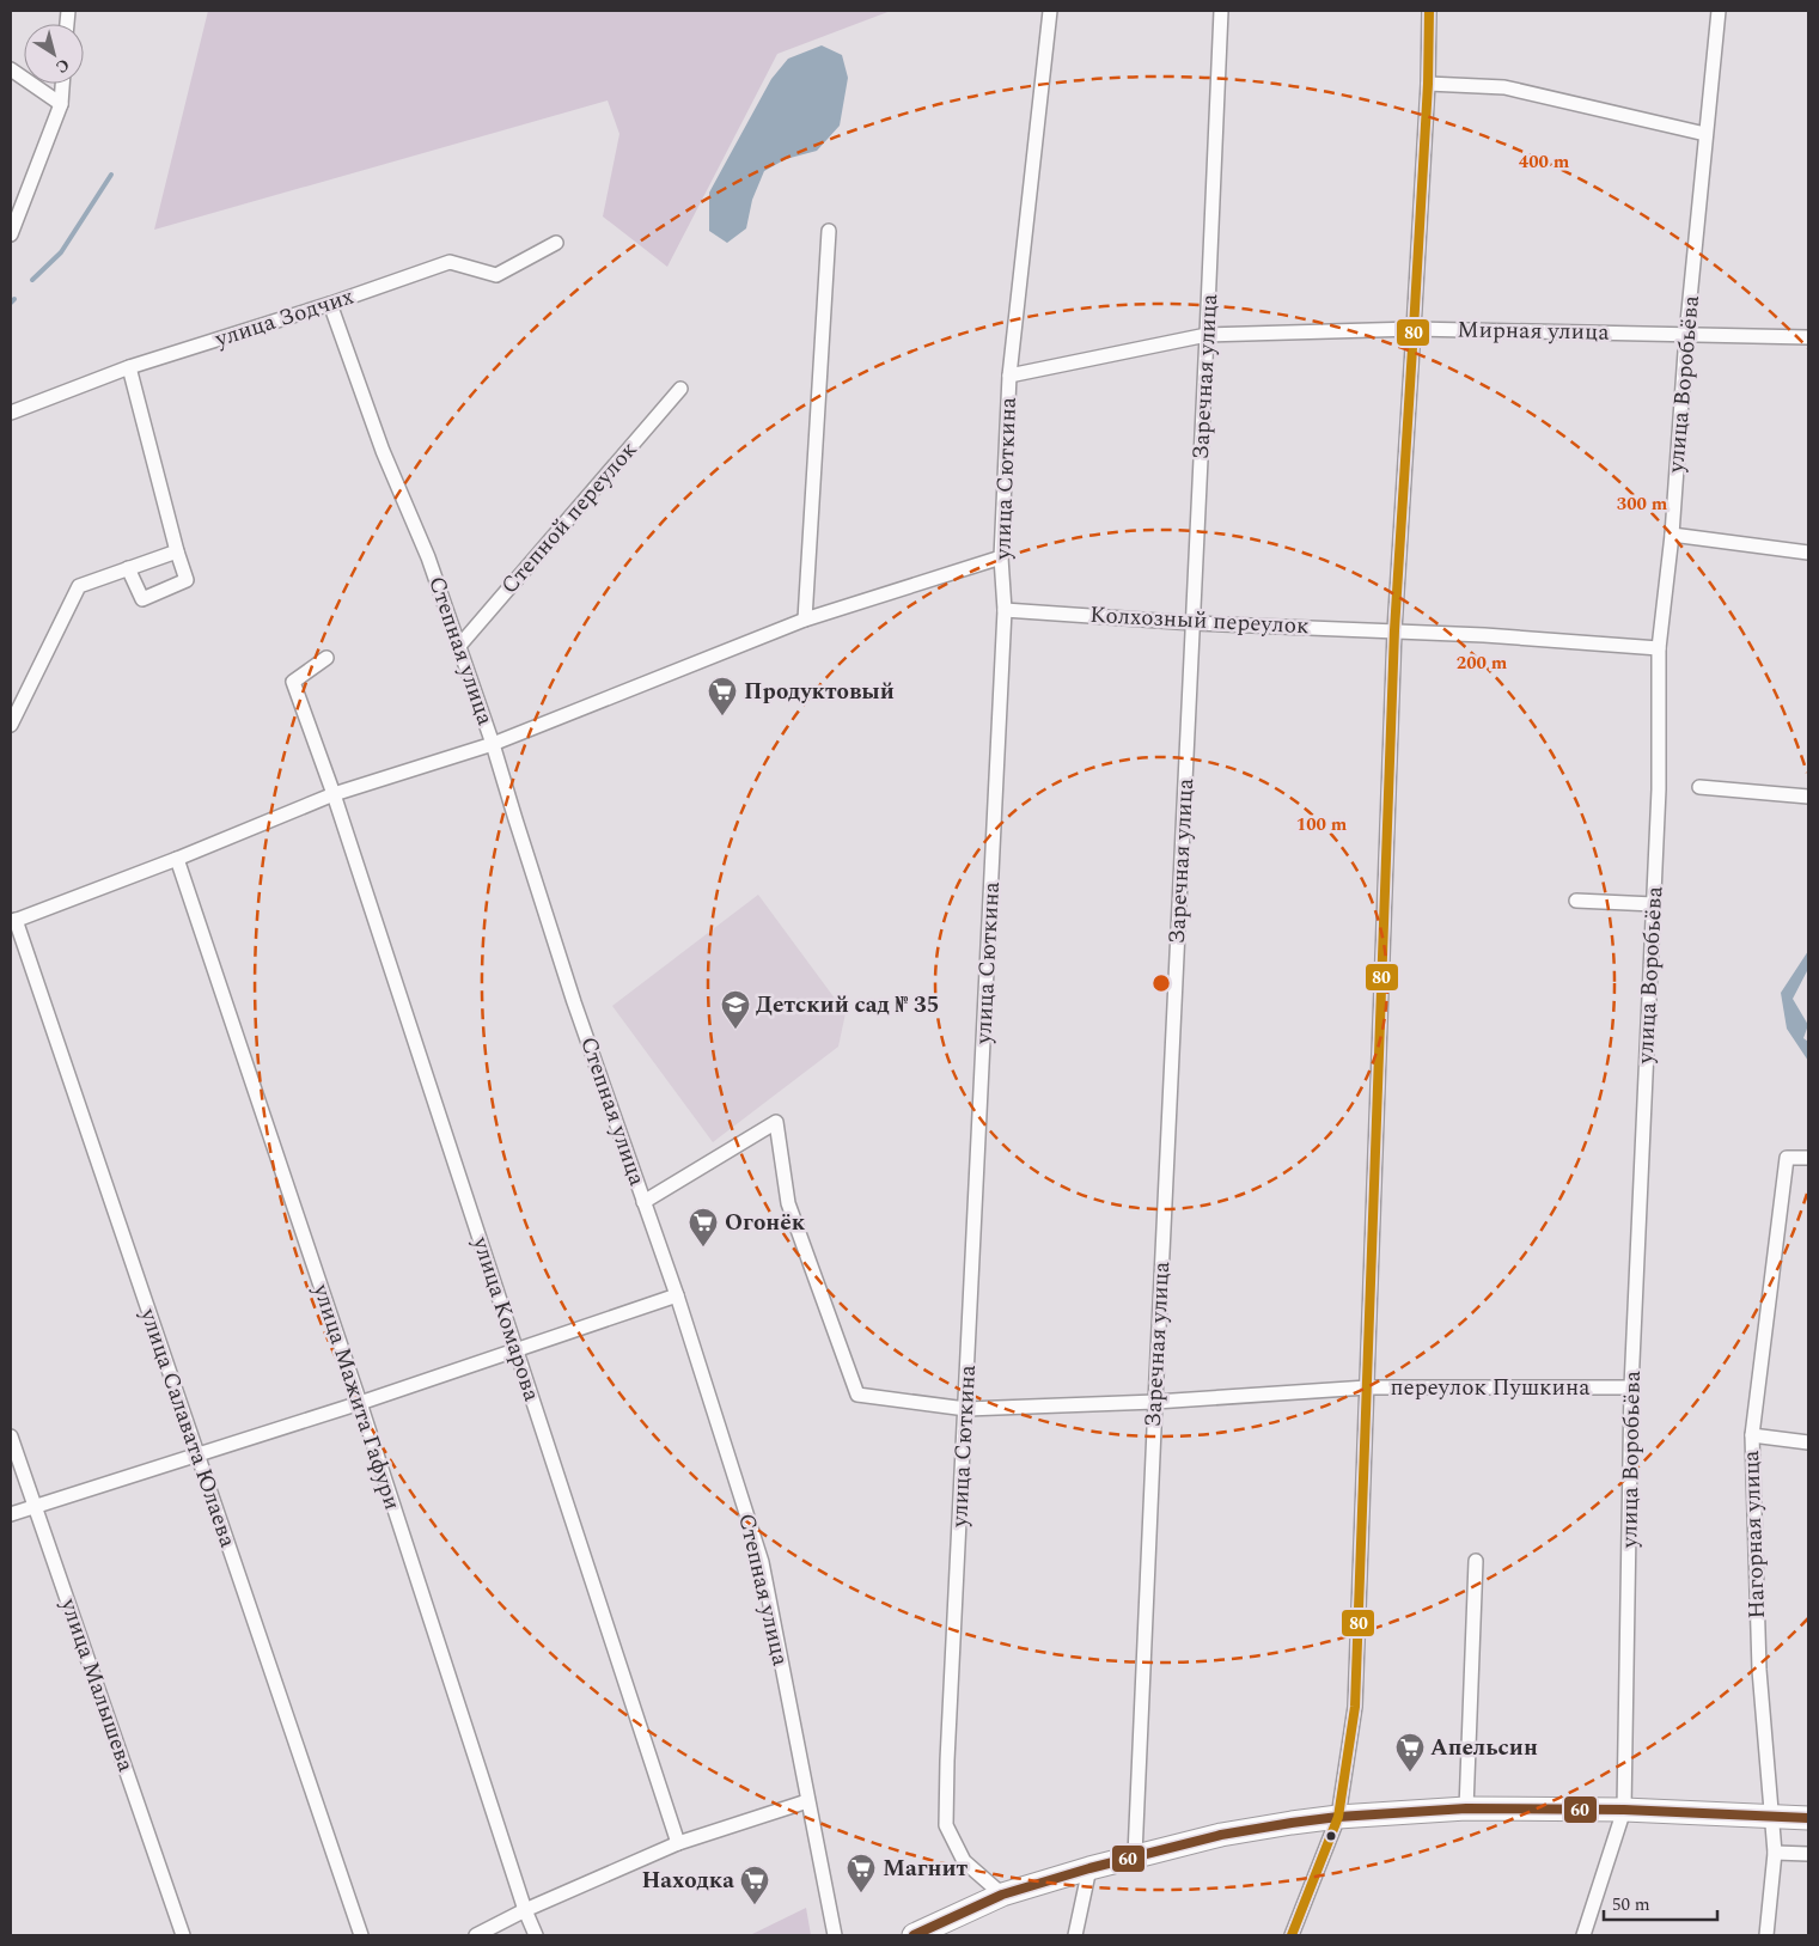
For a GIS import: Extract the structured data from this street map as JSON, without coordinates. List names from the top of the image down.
{
  "streets": {
    "street": [
      "улица Зодчих",
      "Мирная улица",
      "Заречная улица",
      "улица Воробьёва",
      "улица Сюткина",
      "Степной переулок",
      "Колхозный переулок",
      "Степная улица",
      "улица Комарова",
      "переулок Пушкина",
      "улица Мажита Гафури",
      "улица Салавата Юлаева",
      "Нагорная улица",
      "улица Малышева"
    ]
  },
  "crossings": [
    ["улица Зодчих", "Степная улица"],
    ["Мирная улица", "Заречная улица"],
    ["Мирная улица", "улица Воробьёва"],
    ["Мирная улица", "улица Сюткина"],
    ["Заречная улица", "Колхозный переулок"],
    ["Заречная улица", "переулок Пушкина"],
    ["улица Воробьёва", "Колхозный переулок"],
    ["улица Воробьёва", "переулок Пушкина"],
    ["улица Сюткина", "Колхозный переулок"],
    ["улица Сюткина", "переулок Пушкина"],
    ["Степной переулок", "Степная улица"],
    ["Степная улица", "переулок Пушкина"]
  ],
  "places": {
    "supermarket": [
      "Продуктовый",
      "Огонёк",
      "Апельсин",
      "Магнит",
      "Находка"
    ],
    "school or university": ["Детский сад № 35"]
  },
  "lines": ["transit line 80", "transit line 60"],
  "scale_bar": "50 m",
  "north": "bottom right",
  "rings": [
    "400 m",
    "300 m",
    "200 m",
    "100 m"
  ]
}
